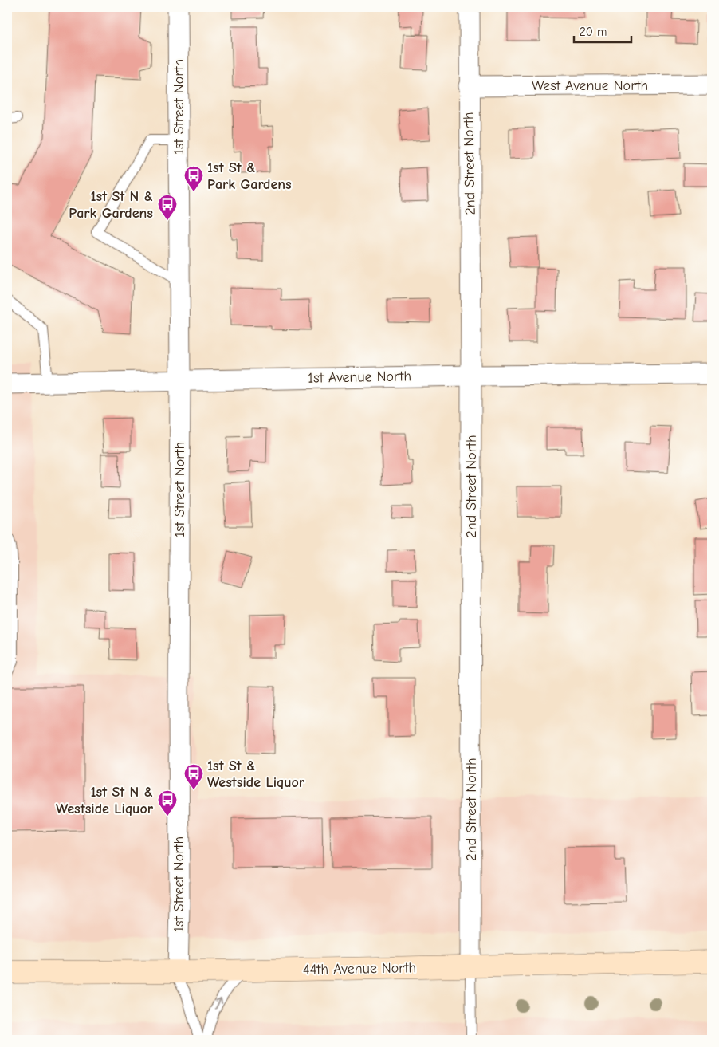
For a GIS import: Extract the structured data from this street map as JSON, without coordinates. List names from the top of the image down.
{
  "streets": {
    "main road": ["44th Avenue North"],
    "street": [
      "West Avenue North",
      "1st Street North",
      "2nd Street North",
      "1st Avenue North"
    ]
  },
  "crossings": [
    ["West Avenue North", "2nd Street North"],
    ["1st Street North", "1st Avenue North"],
    ["1st Street North", "44th Avenue North"],
    ["2nd Street North", "1st Avenue North"],
    ["2nd Street North", "44th Avenue North"]
  ],
  "places": {
    "bus stop": [
      "1st St & Park Gardens",
      "1st St N & Park Gardens",
      "1st St & Westside Liquor",
      "1st St N & Westside Liquor"
    ]
  },
  "scale_bar": "20 m"
}
